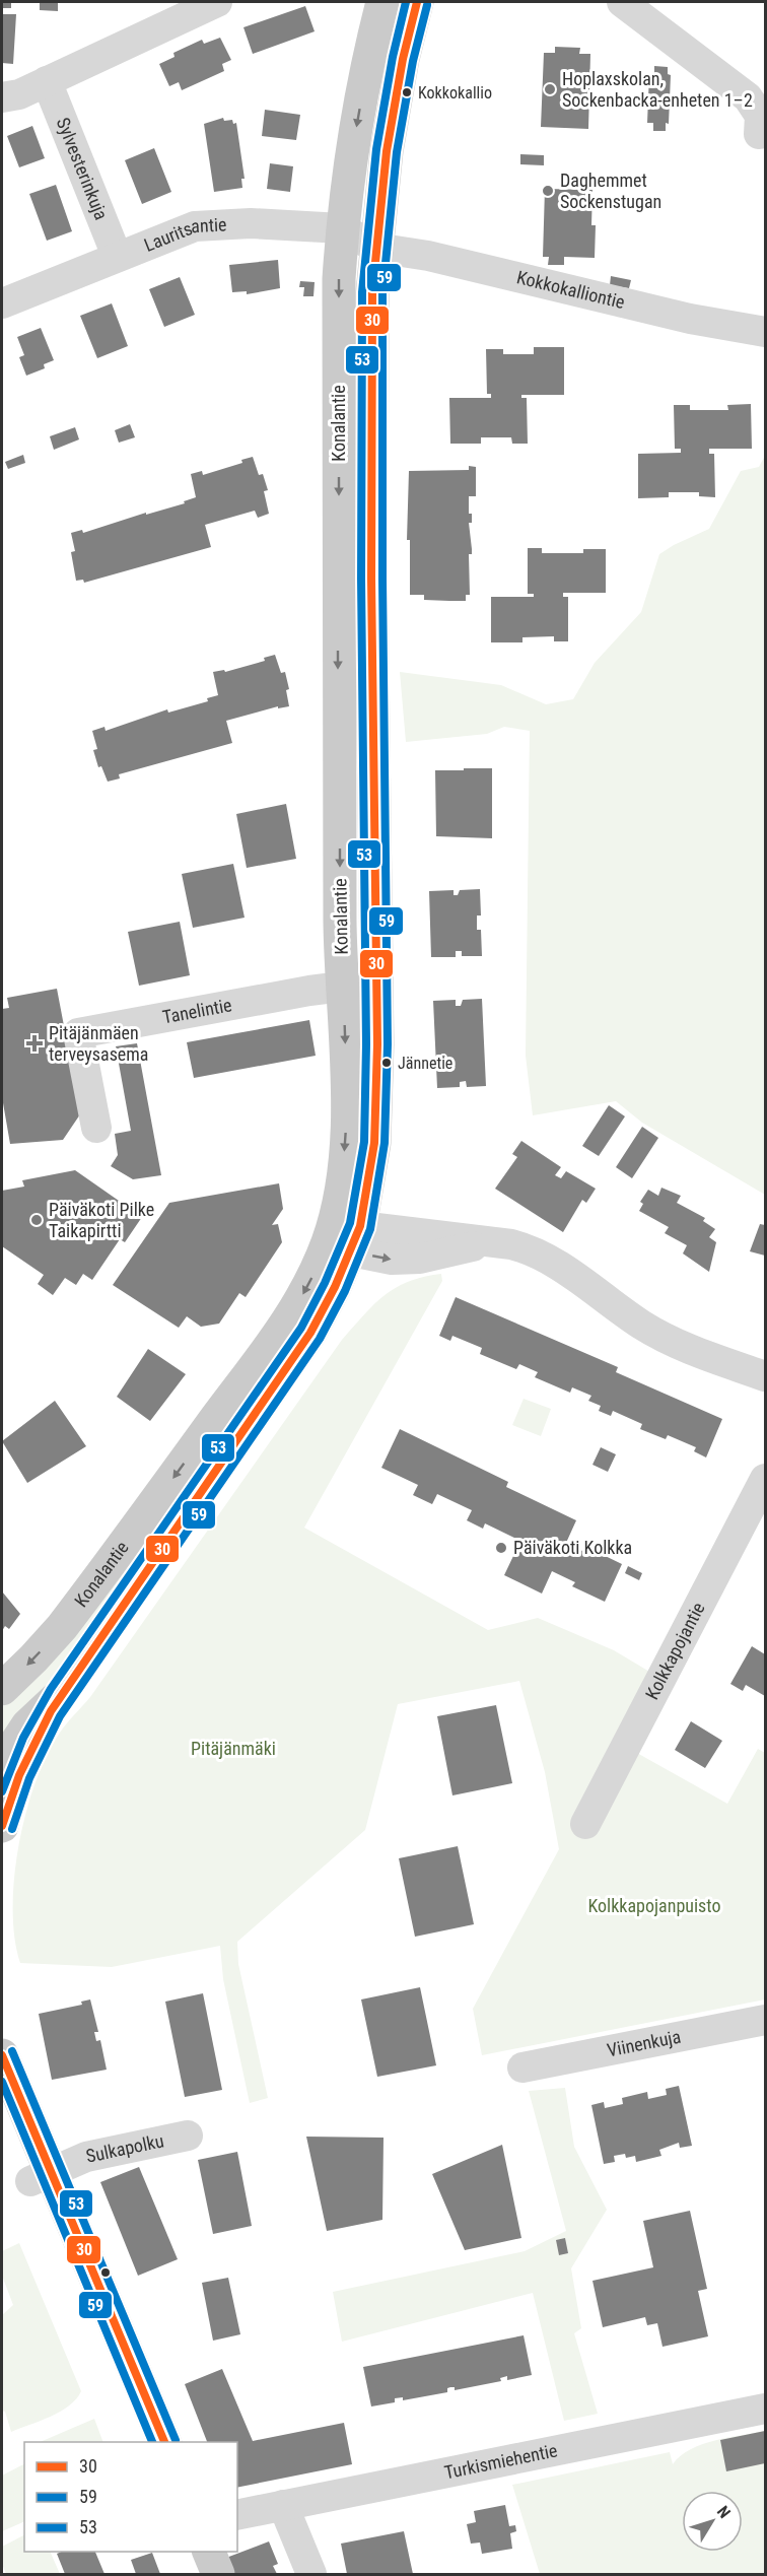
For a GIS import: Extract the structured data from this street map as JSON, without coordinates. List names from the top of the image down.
{
  "streets": {
    "main road": ["Konalantie"],
    "street": [
      "Sylvesterinkuja",
      "Lauritsantie",
      "Kokkokalliontie",
      "Tanelintie",
      "Kolkkapojantie",
      "Viinenkuja",
      "Sulkapolku",
      "Turkismiehentie"
    ]
  },
  "crossings": [
    ["Sylvesterinkuja", "Lauritsantie"],
    ["Lauritsantie", "Kokkokalliontie"],
    ["Lauritsantie", "Konalantie"],
    ["Kokkokalliontie", "Konalantie"],
    ["Konalantie", "Tanelintie"]
  ],
  "parks": ["Pitäjänmäki", "Kolkkapojanpuisto"],
  "places": {
    "other": [
      "Hoplaxskolan, Sockenbacka-enheten 1–2",
      "Kokkokallio",
      "Daghemmet Sockenstugan",
      "Jännetie",
      "Päiväkoti Pilke Taikapirtti",
      "Päiväkoti Kolkka"
    ],
    "health": ["Pitäjänmäen terveysasema"]
  },
  "lines": ["transit line 30", "transit line 53", "transit line 59"],
  "legend": ["30", "59", "53"],
  "north": "top right"
}
